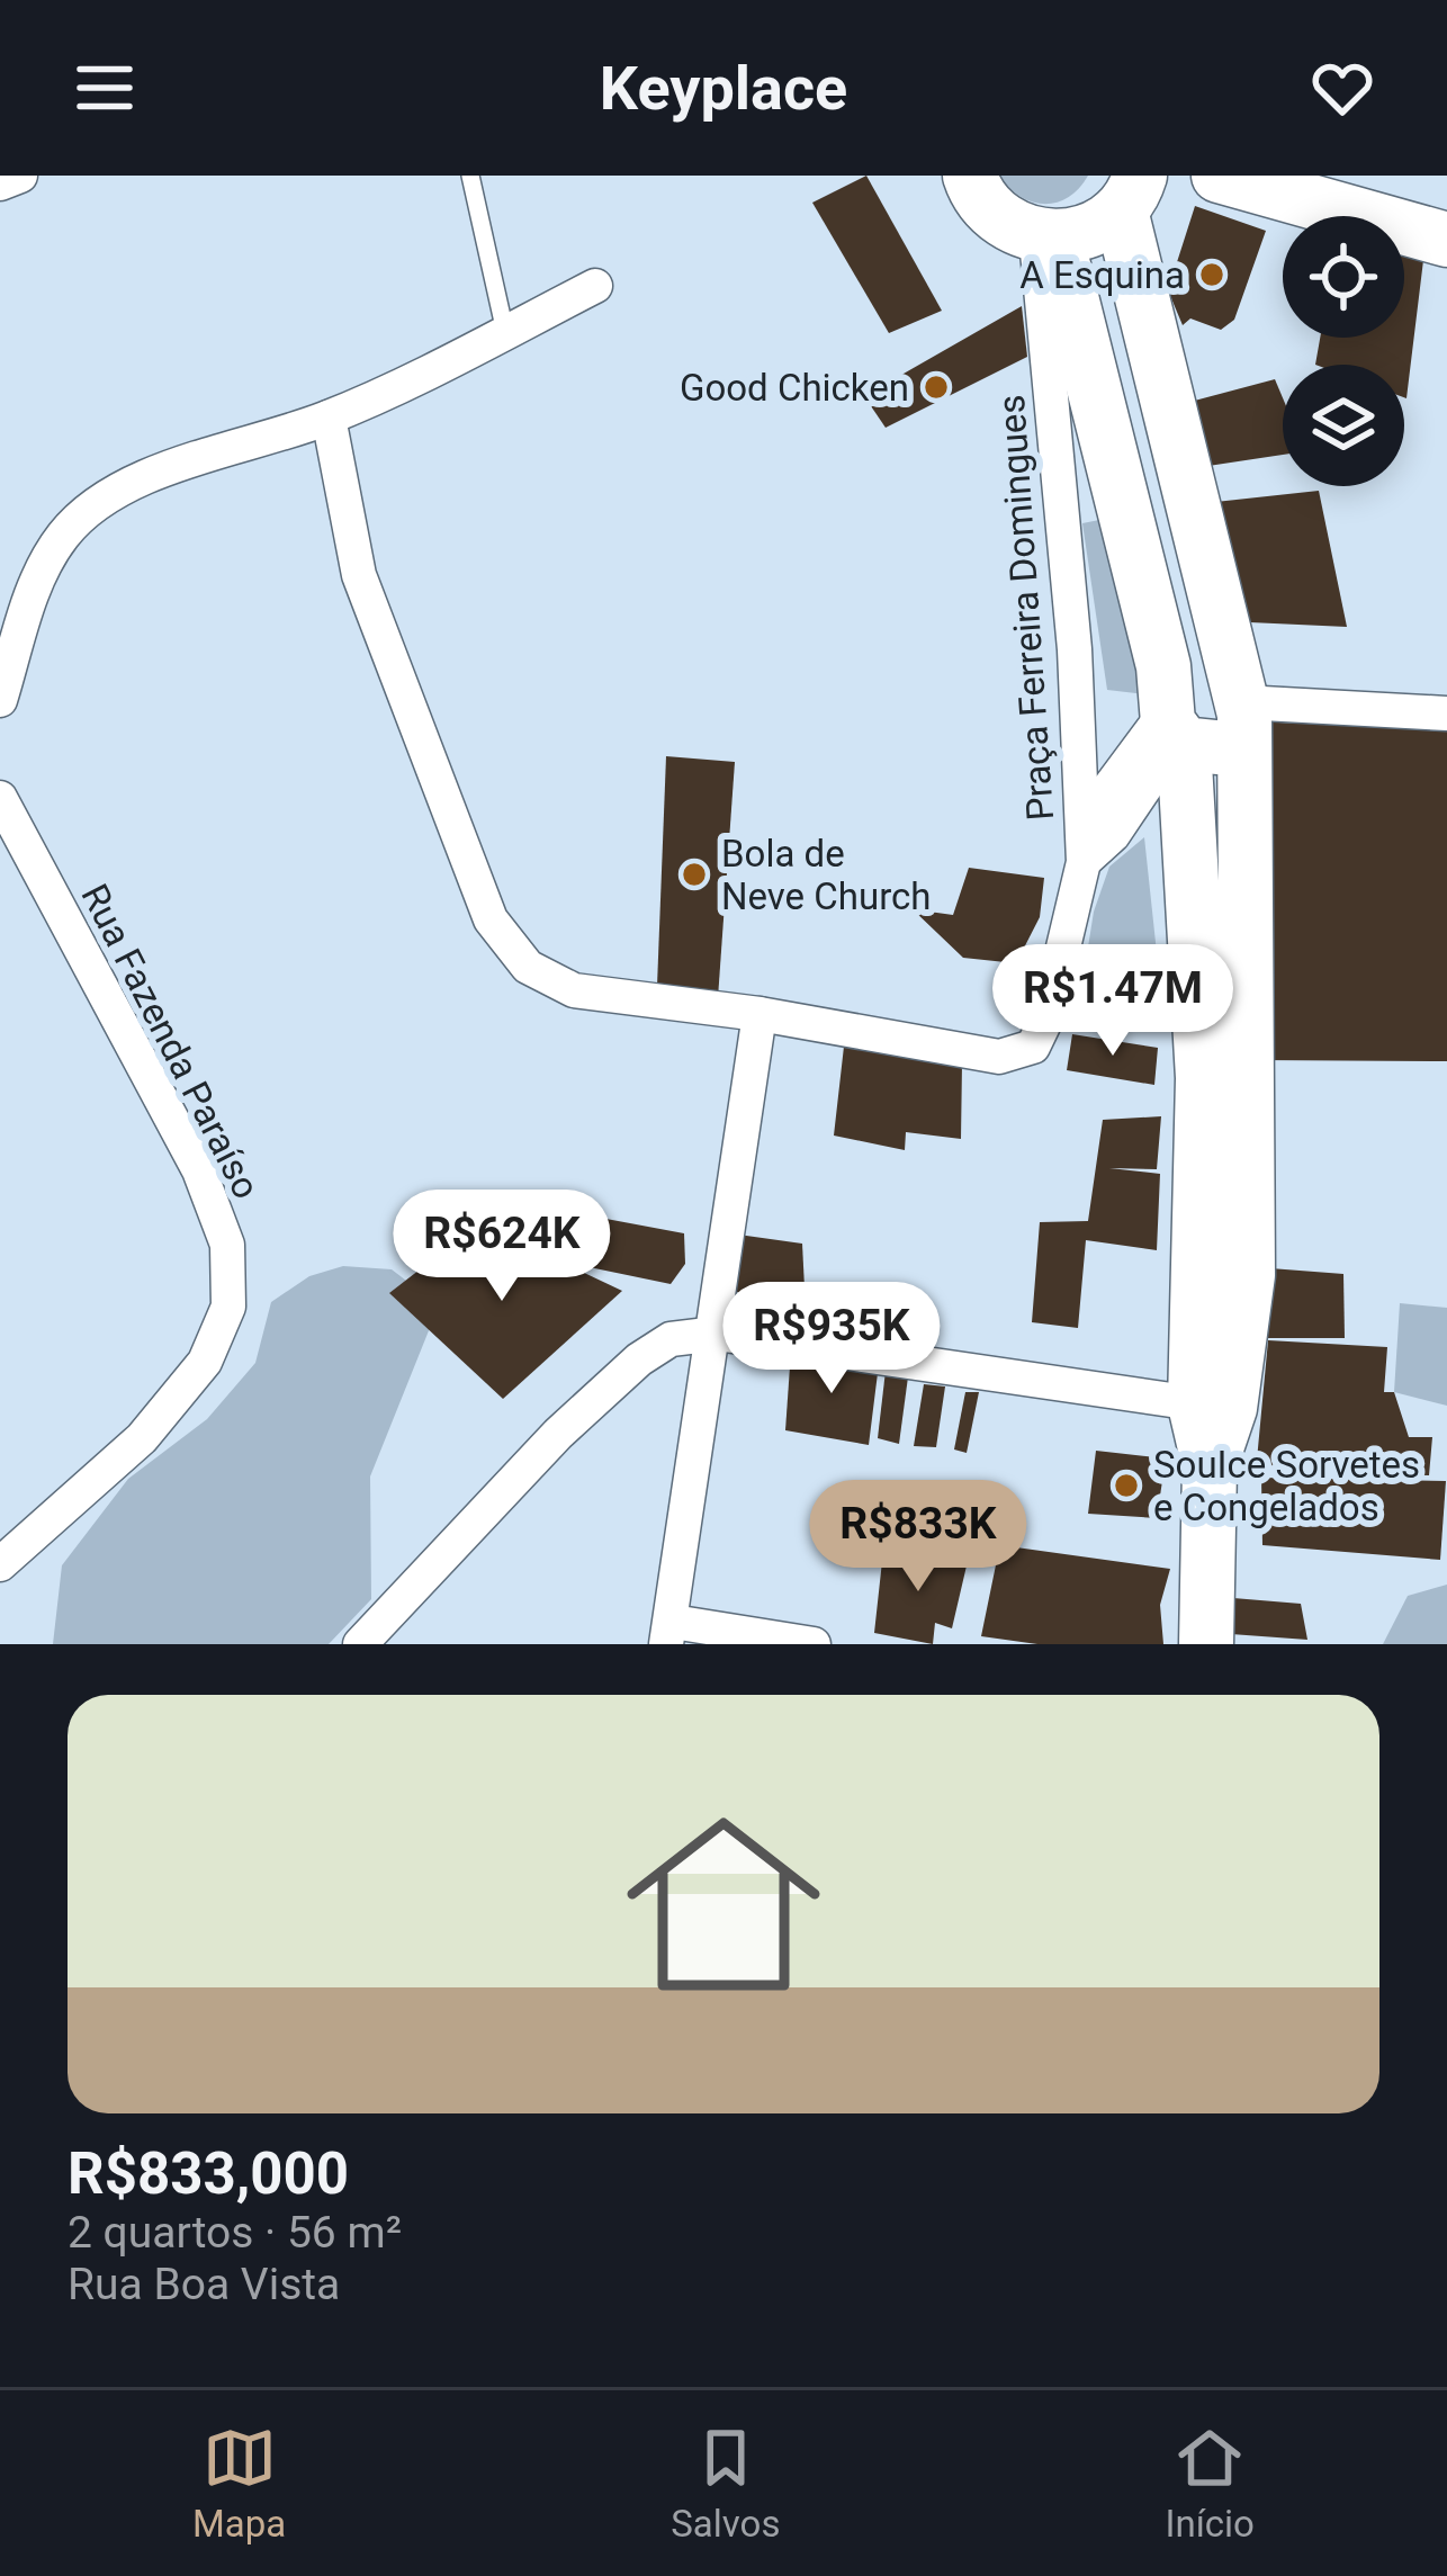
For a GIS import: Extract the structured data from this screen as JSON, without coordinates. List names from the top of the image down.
{
  "streets": {
    "street": ["Praça Ferreira Domingues", "Rua Fazenda Paraíso"]
  },
  "places": [
    "A Esquina",
    "Good Chicken",
    "Bola de Neve Church",
    "SouIce Sorvetes e Congelados"
  ],
  "page": {
    "header": "Keyplace",
    "price": [
      "R$1.47M",
      "R$624K",
      "R$935K",
      "R$833K"
    ],
    "list": [
      {
        "name": "R$833,000",
        "note": "2 quartos · 56 m² · Rua Boa Vista"
      }
    ],
    "tabs": ["Mapa", "Salvos", "Início"]
  }
}
